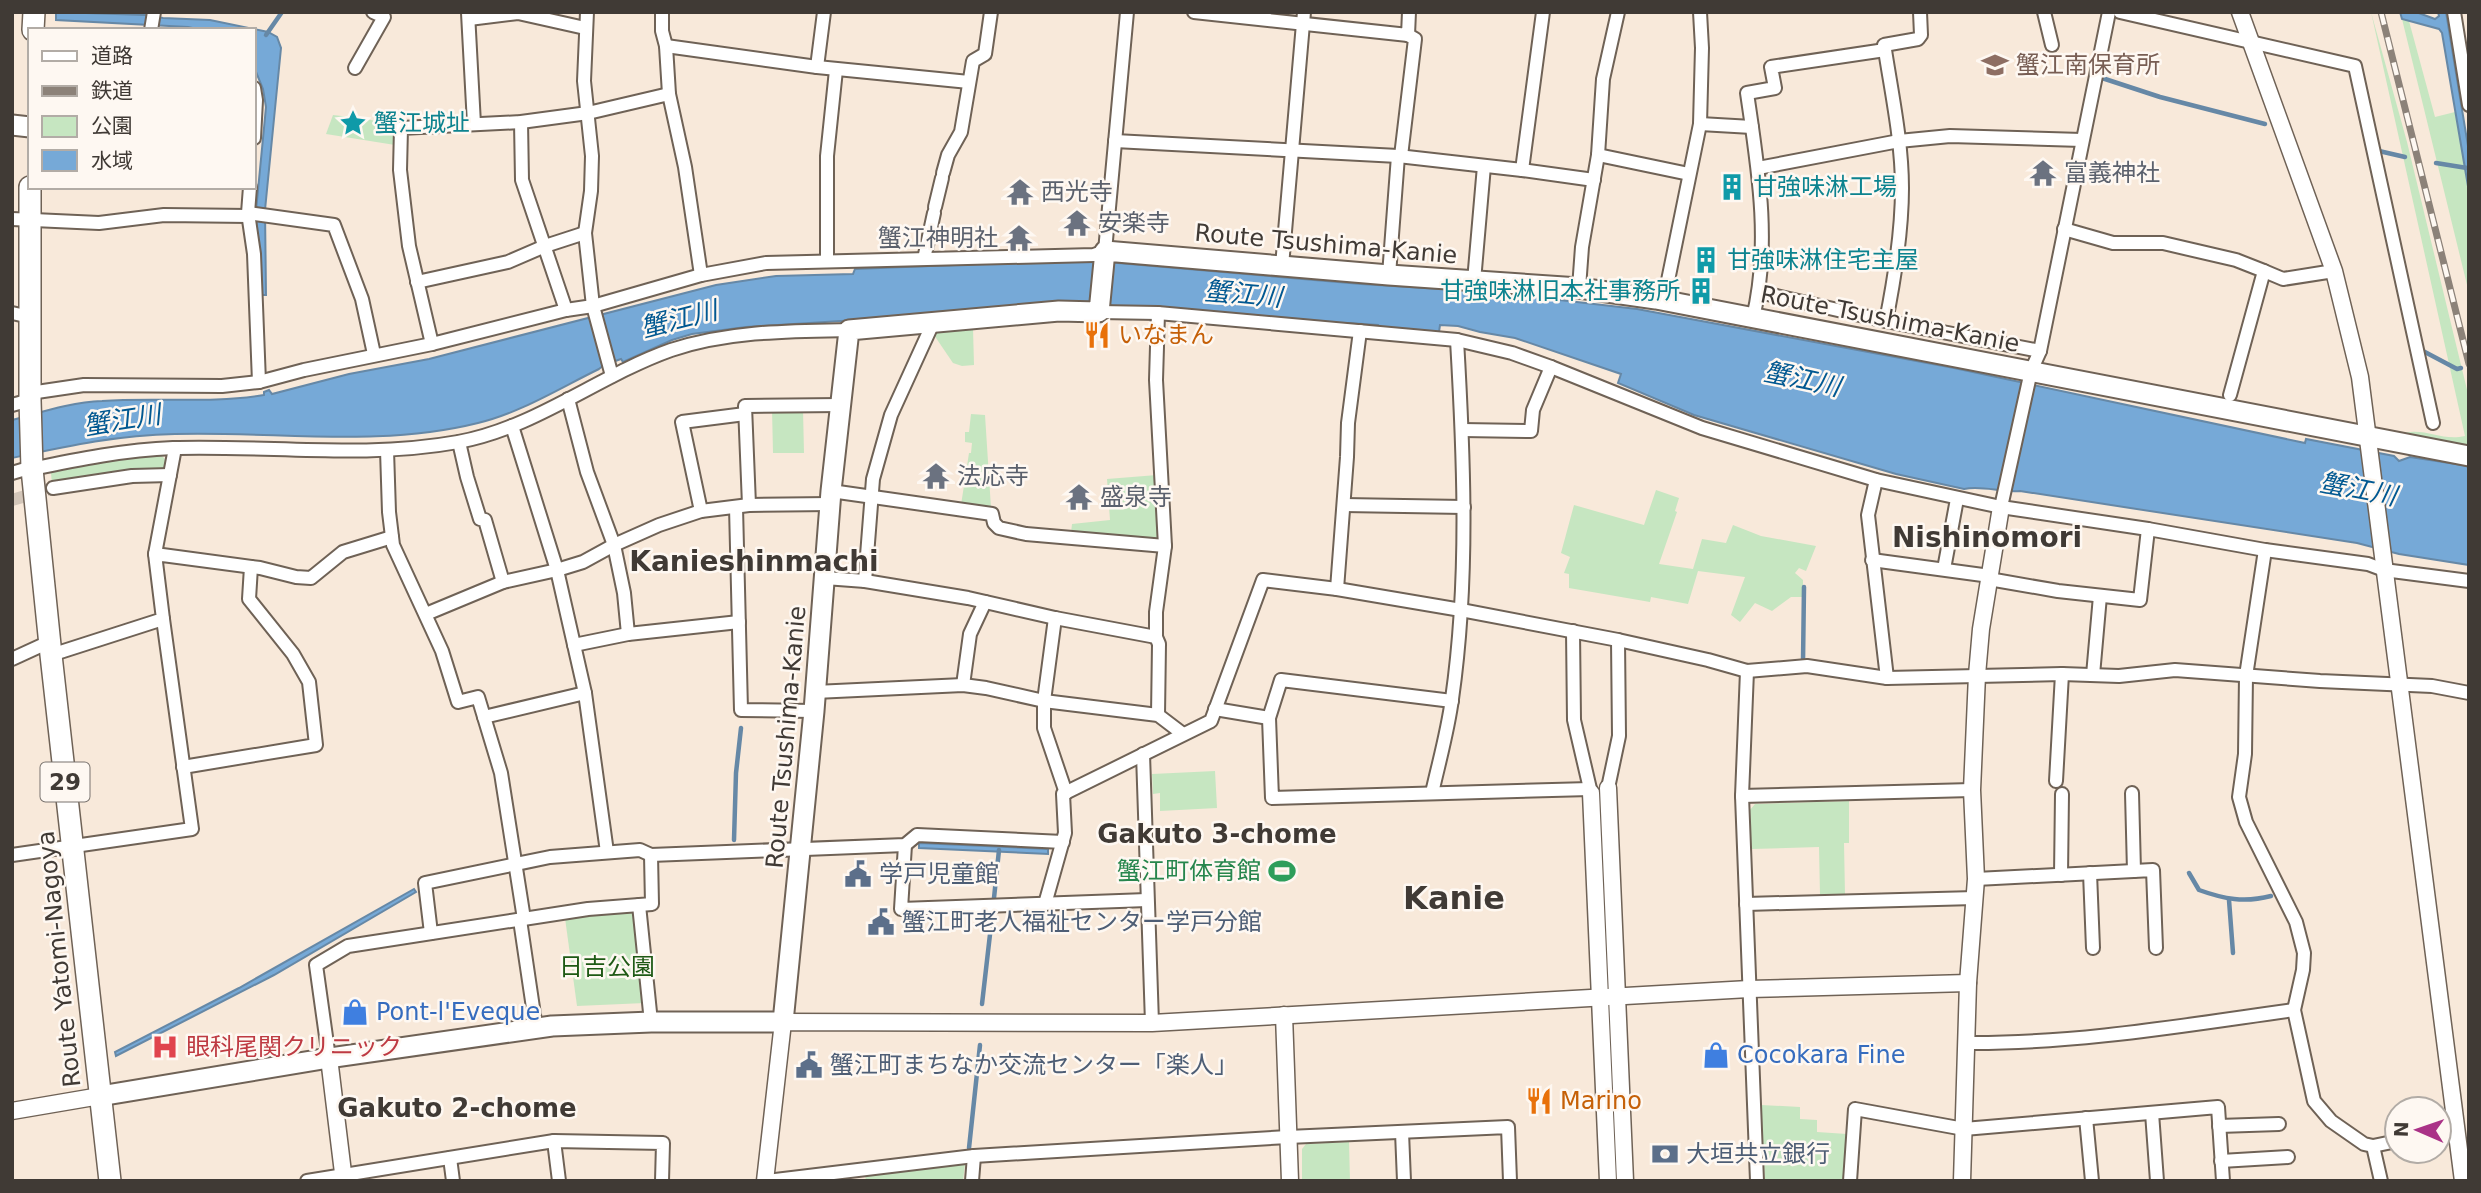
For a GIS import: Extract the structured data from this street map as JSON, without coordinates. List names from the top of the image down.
{
  "streets": {
    "main road": ["Route Tsushima-Kanie", "29", "Route Yatomi-Nagoya"]
  },
  "districts": [
    "Nishinomori",
    "Kanieshinmachi",
    "Gakuto 3-chome",
    "Kanie",
    "Gakuto 2-chome"
  ],
  "water": ["蟹江川"],
  "parks": ["日吉公園"],
  "places": {
    "school or university": ["蟹江南保育所"],
    "place": ["蟹江城址"],
    "temple": [
      "富義神社",
      "西光寺",
      "安楽寺",
      "蟹江神明社",
      "法応寺",
      "盛泉寺"
    ],
    "building": ["甘強味淋工場", "甘強味淋住宅主屋", "甘強味淋旧本社事務所"],
    "restaurant": ["いなまん", "Marino"],
    "sports": ["蟹江町体育館"],
    "public building": ["学戸児童館", "蟹江町老人福祉センター学戸分館", "蟹江町まちなか交流センター「楽人」"],
    "shop": ["Pont-l'Eveque", "Cocokara Fine"],
    "hospital": ["眼科尾関クリニック"],
    "bank": ["大垣共立銀行"]
  },
  "legend": [
    "道路",
    "鉄道",
    "公園",
    "水域"
  ],
  "north": "left"
}
